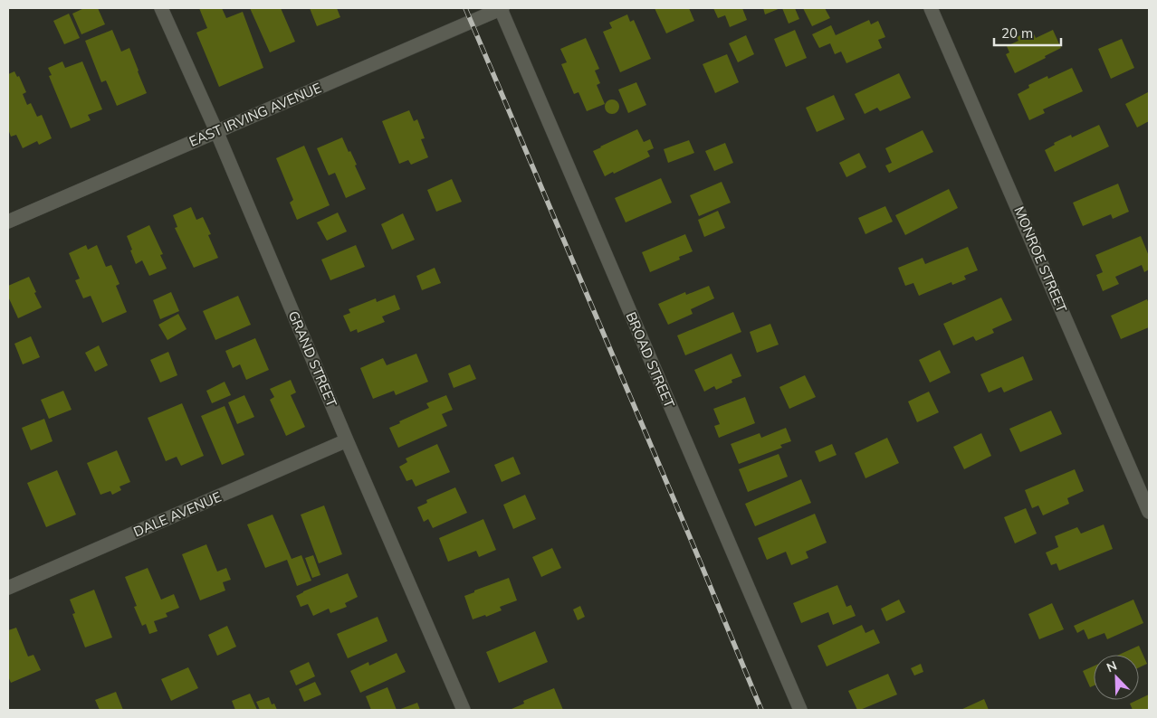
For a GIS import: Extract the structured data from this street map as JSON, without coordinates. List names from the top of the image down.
{
  "streets": {
    "street": [
      "EAST IRVING AVENUE",
      "MONROE STREET",
      "GRAND STREET",
      "BROAD STREET",
      "DALE AVENUE"
    ]
  },
  "crossings": [
    ["EAST IRVING AVENUE", "GRAND STREET"],
    ["EAST IRVING AVENUE", "BROAD STREET"],
    ["GRAND STREET", "DALE AVENUE"]
  ],
  "scale_bar": "20 m",
  "north": "top left"
}
